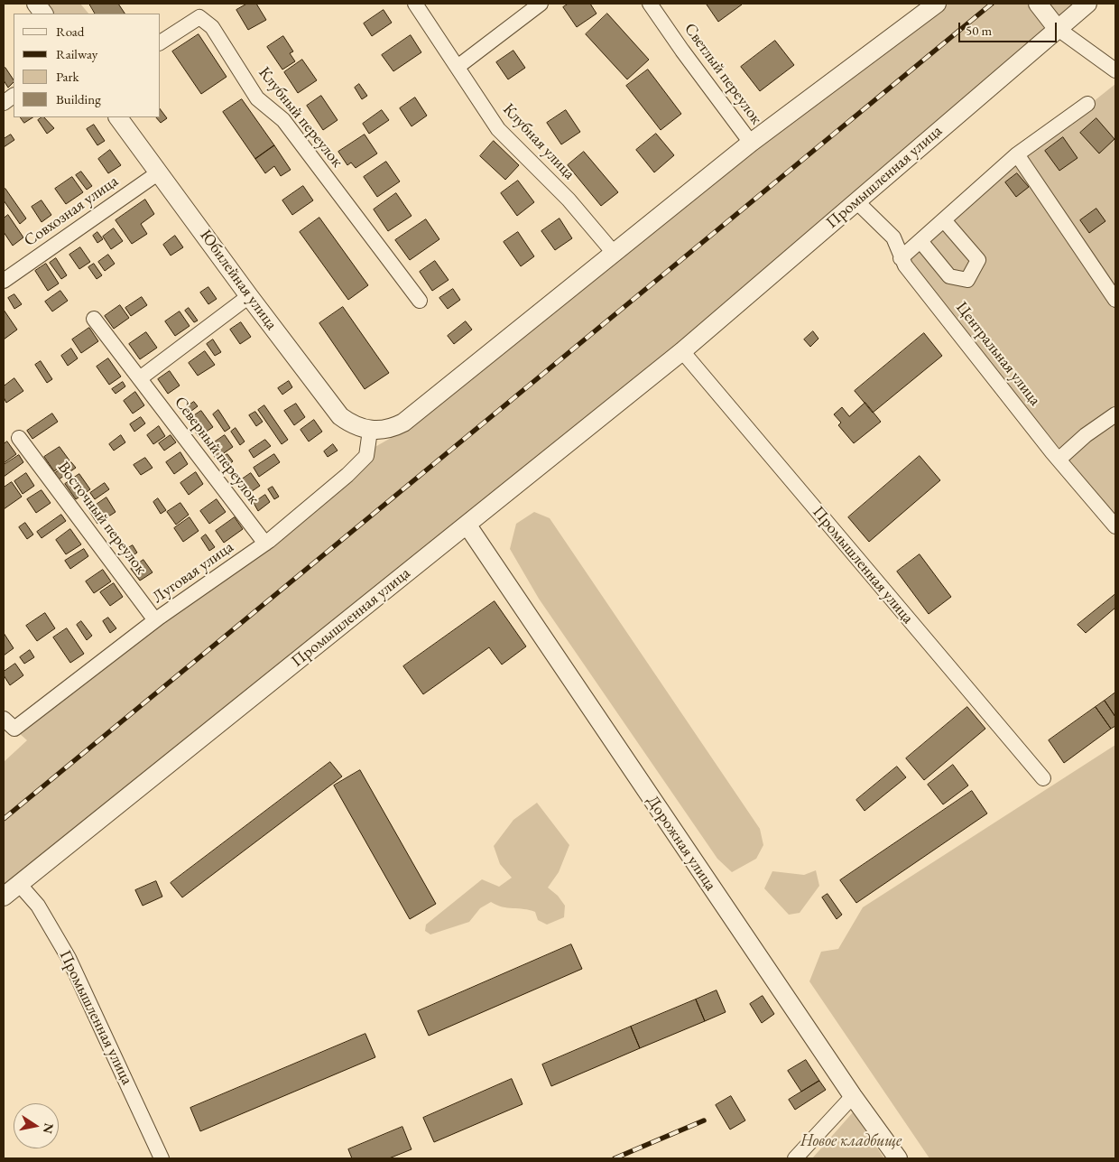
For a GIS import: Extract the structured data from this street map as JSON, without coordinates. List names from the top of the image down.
{
  "streets": {
    "street": [
      "Светлый переулок",
      "Клубный переулок",
      "Клубная улица",
      "Промышленная улица",
      "Совхозная улица",
      "Юбилейная улица",
      "Центральная улица",
      "Северный переулок",
      "Восточный переулок",
      "Луговая улица",
      "Дорожная улица"
    ]
  },
  "crossings": [
    ["Промышленная улица", "Центральная улица"],
    ["Промышленная улица", "Дорожная улица"],
    ["Совхозная улица", "Юбилейная улица"],
    ["Юбилейная улица", "Луговая улица"],
    ["Северный переулок", "Луговая улица"],
    ["Восточный переулок", "Луговая улица"]
  ],
  "parks": ["Новое кладбище"],
  "legend": [
    "Road",
    "Railway",
    "Park",
    "Building"
  ],
  "scale_bar": "50 m",
  "north": "right"
}
